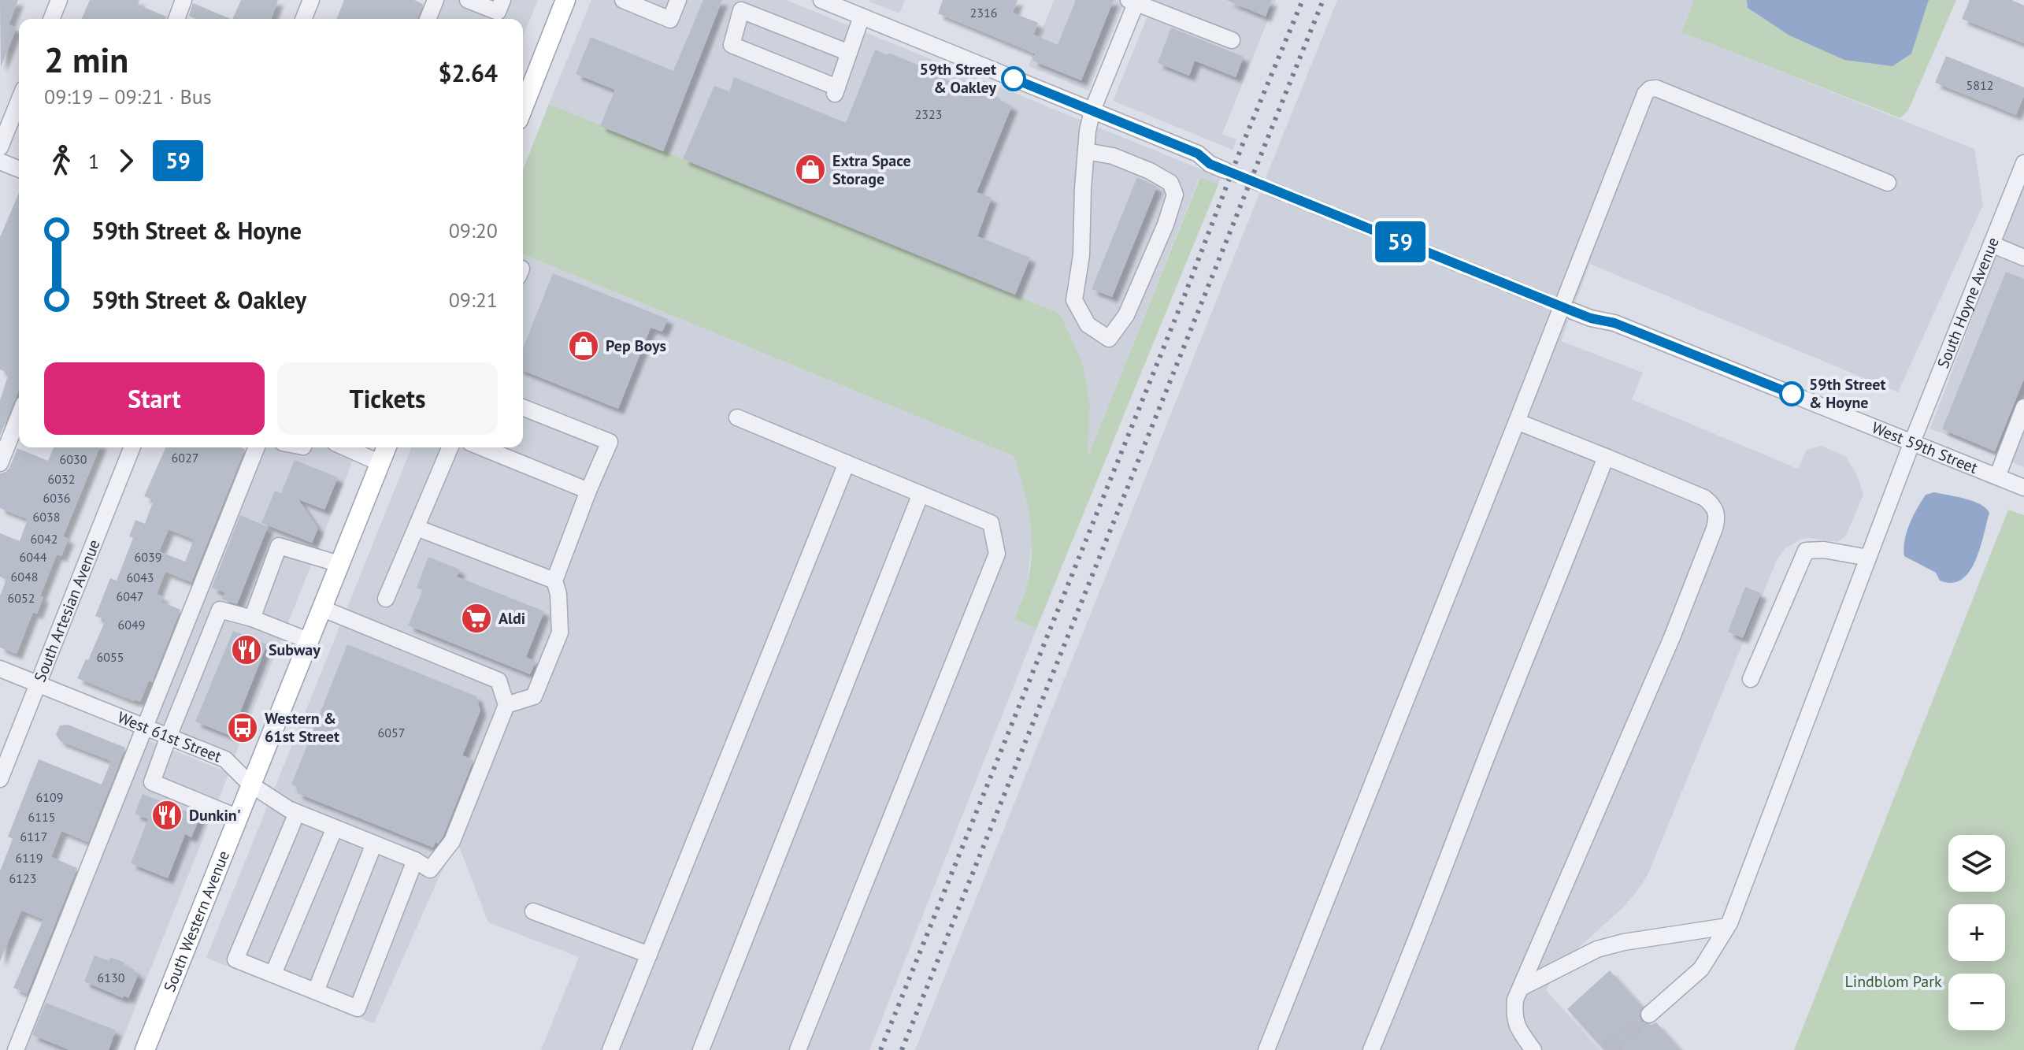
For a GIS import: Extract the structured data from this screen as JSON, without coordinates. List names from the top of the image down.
{
  "streets": {
    "main road": ["South Western Avenue"],
    "street": [
      "South Hoyne Avenue",
      "West 59th Street",
      "South Artesian Avenue",
      "West 61st Street"
    ]
  },
  "crossings": [
    ["South Hoyne Avenue", "West 59th Street"],
    ["South Artesian Avenue", "West 61st Street"],
    ["West 61st Street", "South Western Avenue"]
  ],
  "parks": ["Lindblom Park"],
  "places": {
    "other": ["59th Street & Oakley", "59th Street & Hoyne"],
    "shop": ["Extra Space Storage", "Pep Boys"],
    "supermarket": ["Aldi"],
    "restaurant": ["Subway", "Dunkin'"],
    "bus stop": ["Western & 61st Street"]
  },
  "lines": ["bus line 59"],
  "house_numbers": [
    "2316",
    "5812",
    "2323",
    "6027",
    "6030",
    "6032",
    "6036",
    "6038",
    "6042",
    "6044",
    "6039",
    "6048",
    "6043",
    "6047",
    "6052",
    "6049",
    "6055",
    "6057",
    "6109",
    "6115",
    "6117",
    "6119",
    "6123",
    "6130"
  ],
  "page": {
    "on_map": "59",
    "heading": ["2 min", "09:19 – 09:21 · Bus", "$2.64"],
    "legs": ["1", "59"],
    "list": [
      {
        "name": "59th Street & Hoyne",
        "value": "09:20"
      },
      {
        "name": "59th Street & Oakley",
        "value": "09:21"
      }
    ],
    "buttons": ["Start", "Tickets"],
    "map_buttons": ["+", "−"]
  }
}
